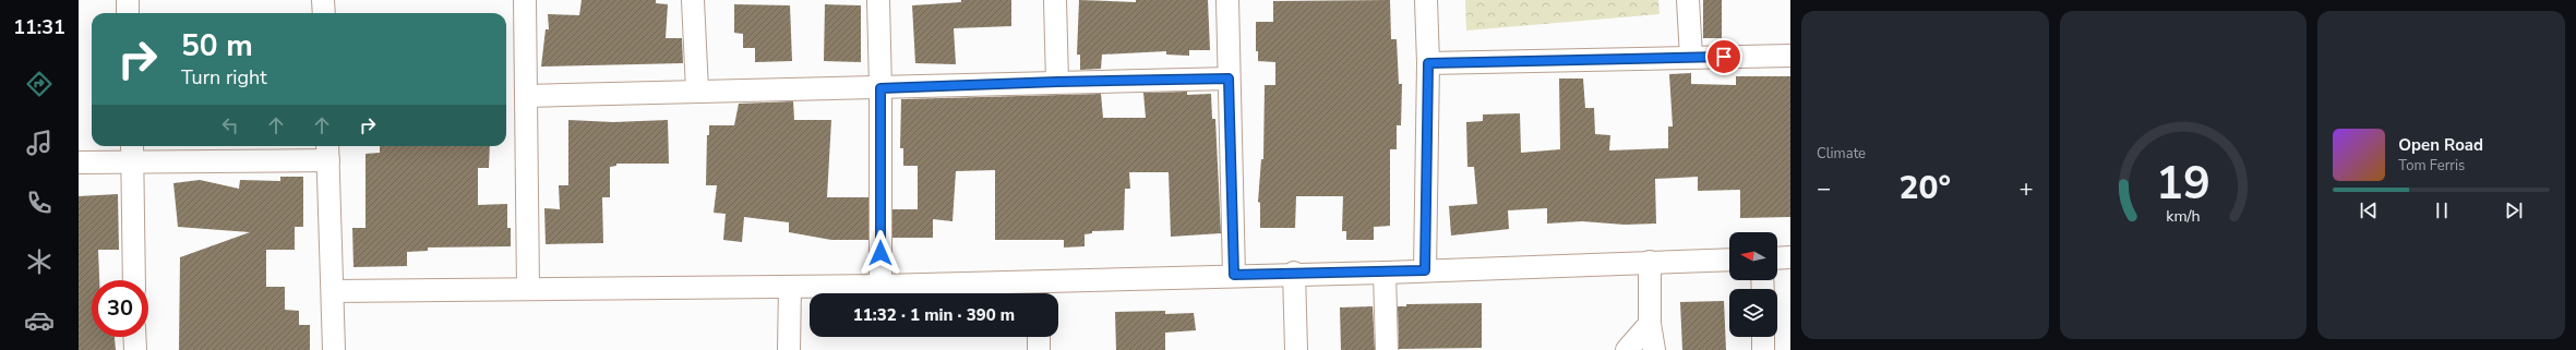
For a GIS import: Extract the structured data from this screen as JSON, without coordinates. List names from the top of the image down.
{
  "north": "left",
  "page": {
    "tabs": "11:31",
    "tile": "Climate",
    "turn": ["50 m", "Turn right"],
    "song": ["Open Road", "Tom Ferris"],
    "heat": ["−", "20°", "+"],
    "limit": "30",
    "trip": "11:32 · 1 min · 390 m",
    "gauge": ["19", "km/h"]
  }
}
